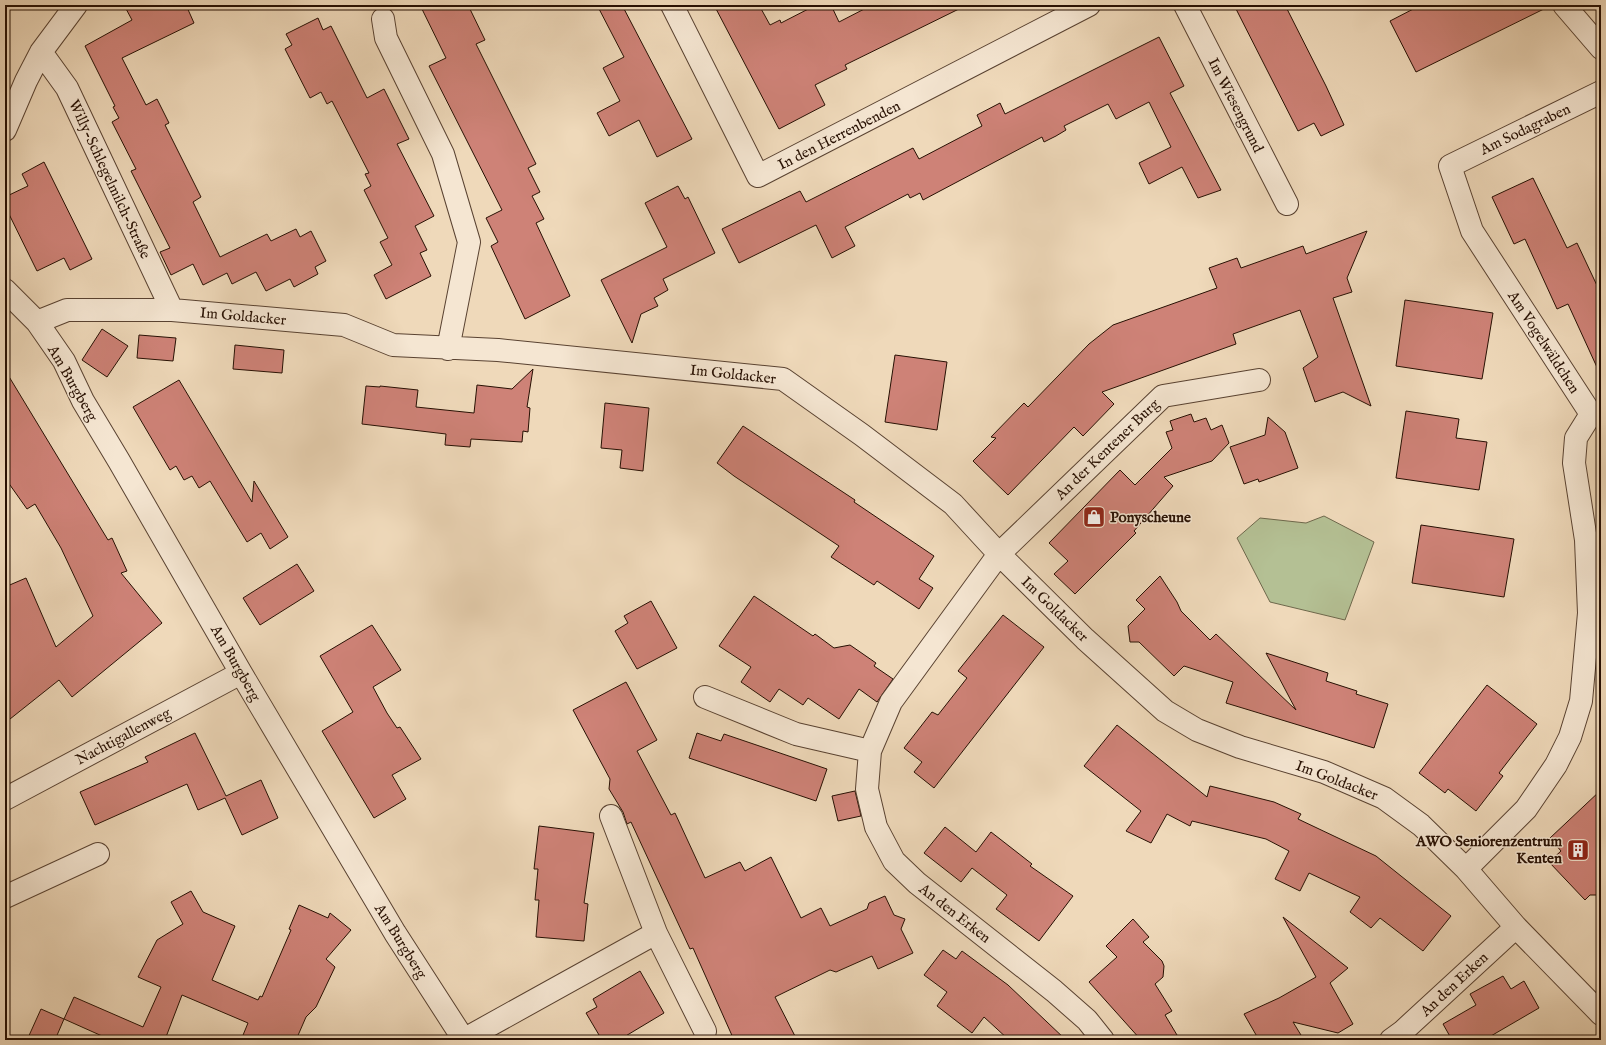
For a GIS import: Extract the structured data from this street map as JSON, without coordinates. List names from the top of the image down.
{
  "streets": {
    "street": [
      "Im Wiesengrund",
      "Am Sodagraben",
      "In den Herrenbenden",
      "Willy-Schlegelmilch-Straße",
      "Im Goldacker",
      "Am Vogelwäldchen",
      "Am Burgberg",
      "An der Kentener Burg",
      "Nachtigallenweg",
      "An den Erken"
    ]
  },
  "crossings": [
    ["Am Sodagraben", "Am Vogelwäldchen"],
    ["Willy-Schlegelmilch-Straße", "Im Goldacker"],
    ["Im Goldacker", "Am Vogelwäldchen"],
    ["Im Goldacker", "Am Burgberg"],
    ["Im Goldacker", "An der Kentener Burg"],
    ["Im Goldacker", "An den Erken"],
    ["Am Burgberg", "Nachtigallenweg"],
    ["An der Kentener Burg", "An den Erken"]
  ],
  "places": {
    "shop": ["Ponyscheune"],
    "building": ["AWO Seniorenzentrum Kenten"]
  }
}
